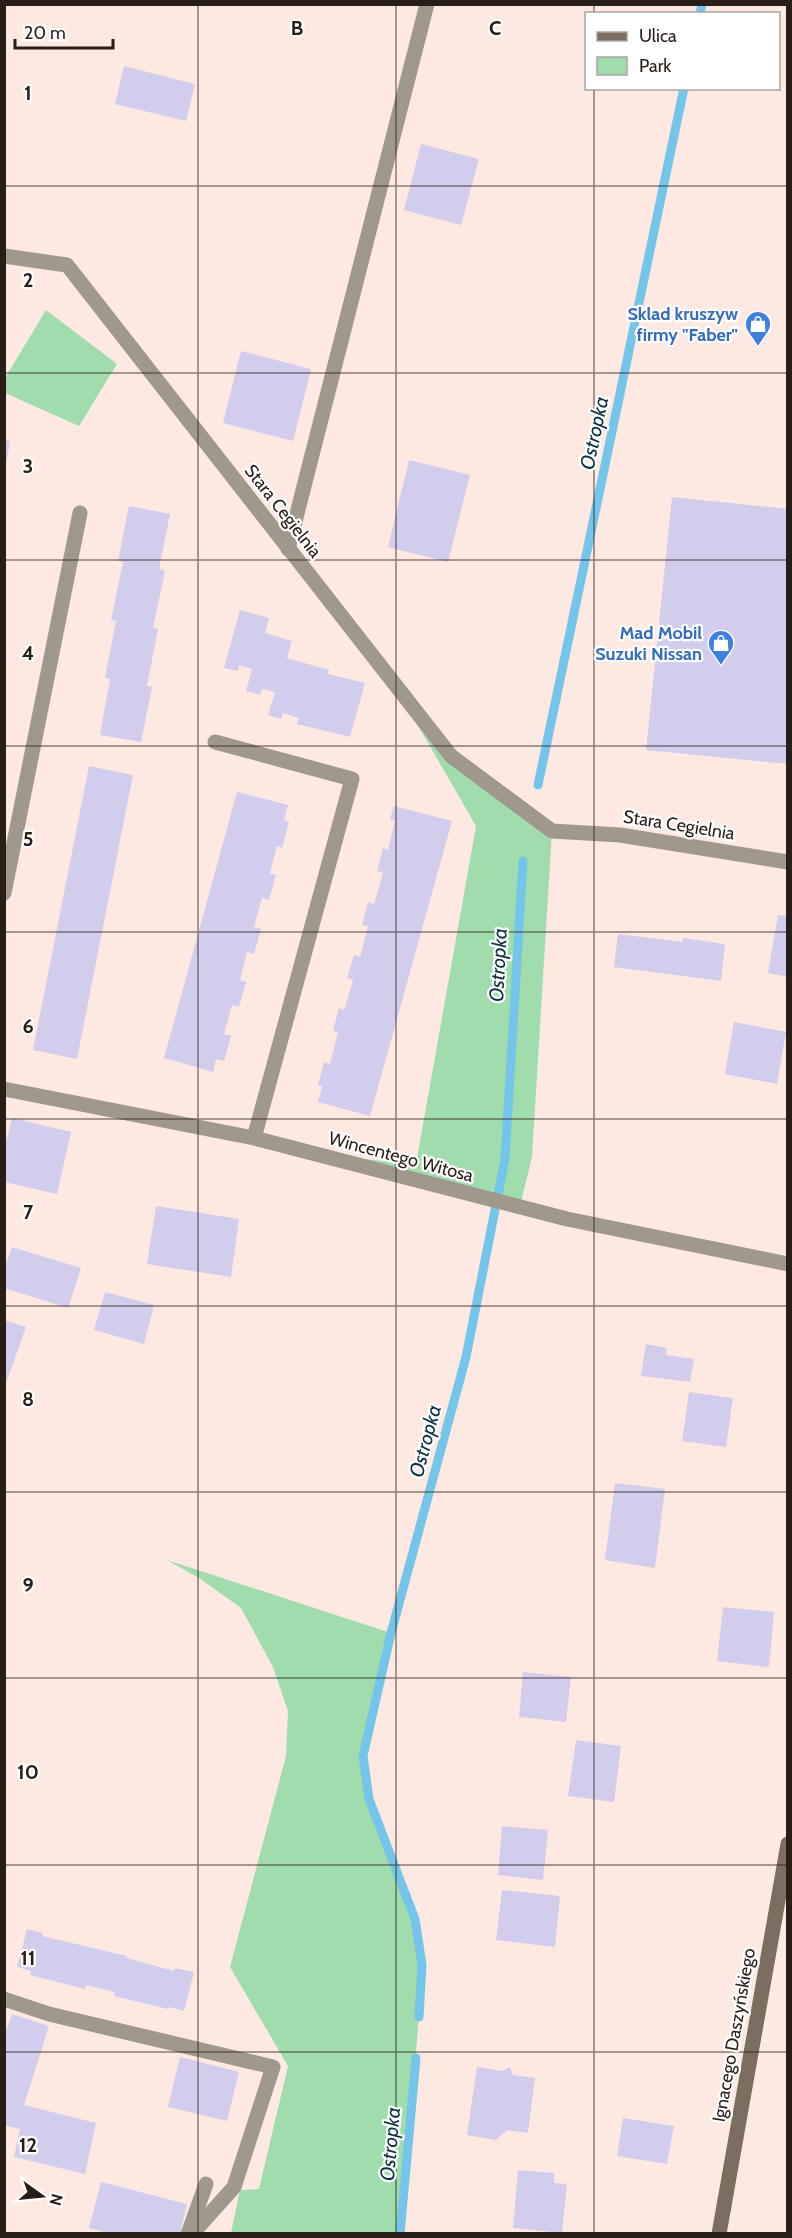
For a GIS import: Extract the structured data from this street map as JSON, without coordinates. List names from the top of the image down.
{
  "streets": {
    "main road": ["Ignacego Daszyńskiego"],
    "street": ["Stara Cegielnia", "Wincentego Witosa"]
  },
  "water": ["Ostropka"],
  "places": {
    "shop": ["Sklad kruszyw firmy \"Faber\"", "Mad Mobil Suzuki Nissan"]
  },
  "legend": ["Ulica", "Park"],
  "scale_bar": "20 m",
  "north": "right",
  "grid": {
    "columns": ["B", "C"],
    "rows": [
      "1",
      "2",
      "3",
      "4",
      "5",
      "6",
      "7",
      "8",
      "9",
      "10",
      "11",
      "12"
    ]
  }
}
